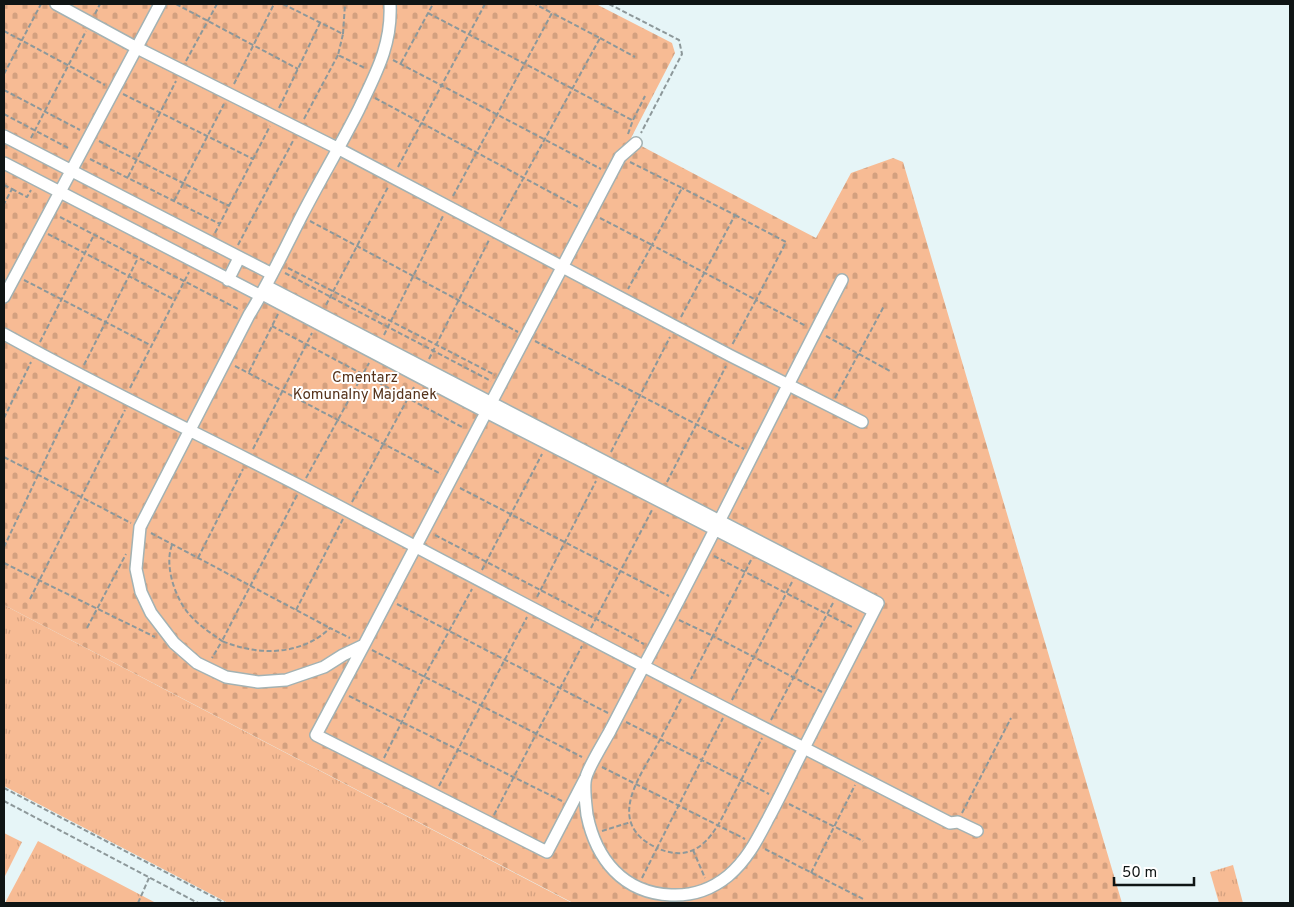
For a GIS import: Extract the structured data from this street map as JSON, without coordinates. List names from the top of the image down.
{
  "parks": ["Cmentarz Komunalny Majdanek"],
  "scale_bar": "50 m"
}
